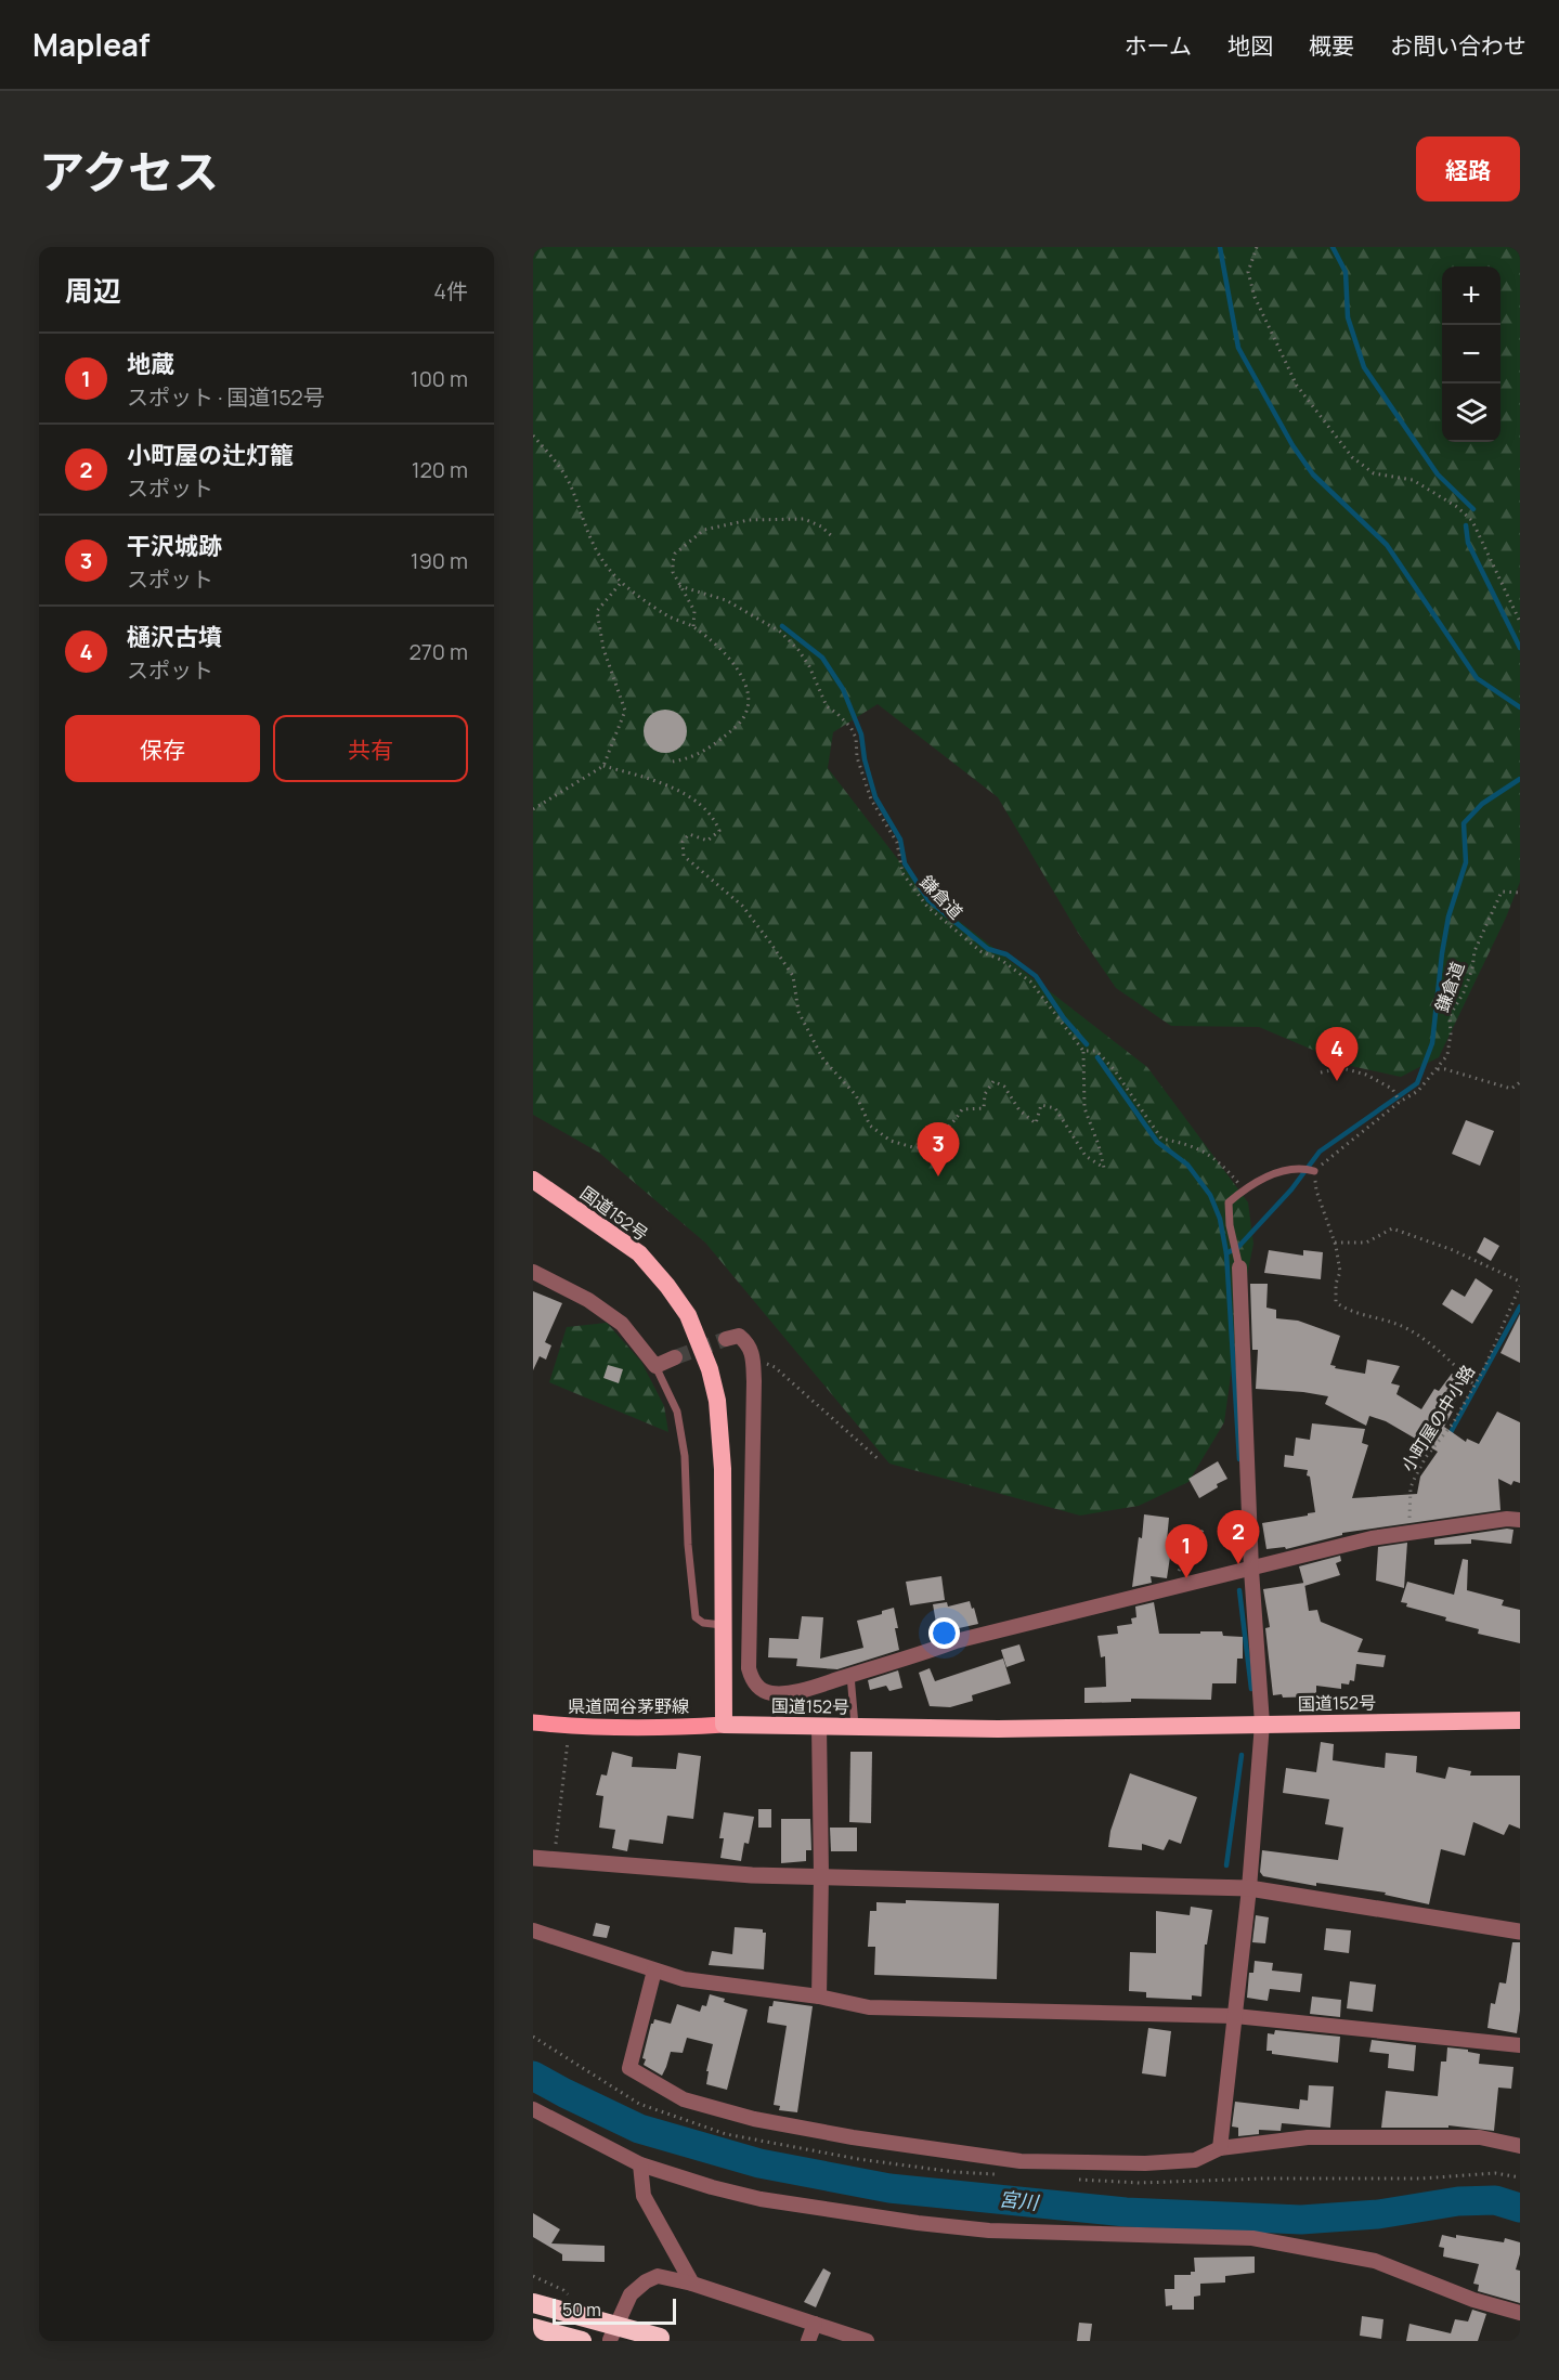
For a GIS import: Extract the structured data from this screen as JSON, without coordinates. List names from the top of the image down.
{
  "streets": {
    "highway": ["国道152号"],
    "main road": ["県道岡谷茅野線"],
    "path": ["鎌倉道", "小町屋の中小路"]
  },
  "crossings": [
    ["国道152号", "県道岡谷茅野線"]
  ],
  "water": ["宮川"],
  "scale_bar": "50 m",
  "page": {
    "header": "Mapleaf",
    "nav": [
      "ホーム",
      "地図",
      "概要",
      "お問い合わせ"
    ],
    "title": "アクセス",
    "buttons": [
      "経路",
      ["保存", "共有"]
    ],
    "heading": ["周辺", "4件"],
    "map_buttons": ["+", "−"],
    "list": [
      {
        "mark": "1",
        "name": "地蔵",
        "note": "スポット · 国道152号",
        "value": "100 m"
      },
      {
        "mark": "2",
        "name": "小町屋の辻灯籠",
        "note": "スポット",
        "value": "120 m"
      },
      {
        "mark": "3",
        "name": "干沢城跡",
        "note": "スポット",
        "value": "190 m"
      },
      {
        "mark": "4",
        "name": "樋沢古墳",
        "note": "スポット",
        "value": "270 m"
      }
    ],
    "pins": [
      "4",
      "3",
      "2",
      "1"
    ],
    "scale": "50 m"
  }
}
